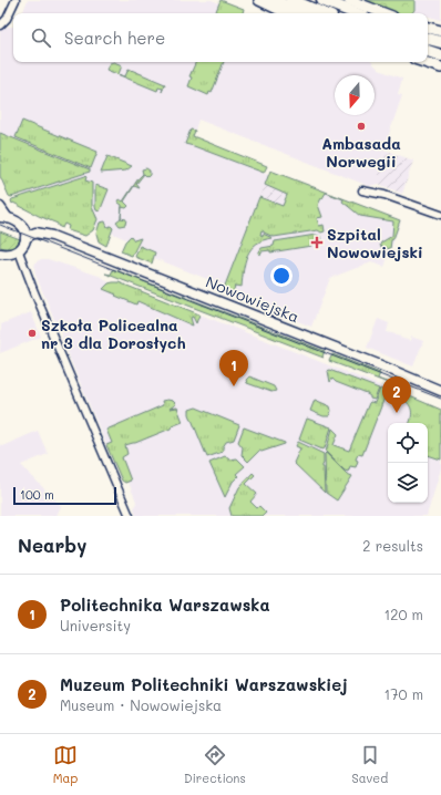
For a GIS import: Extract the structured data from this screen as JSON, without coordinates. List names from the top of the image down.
{
  "streets": {
    "street": ["Nowowiejska"]
  },
  "places": {
    "other": ["Ambasada Norwegii", "Szkoła Policealna nr 3 dla Dorosłych"],
    "health": ["Szpital Nowowiejski"]
  },
  "scale_bar": "100 m",
  "north": "bottom",
  "page": {
    "search": "Search here",
    "pins": ["1", "2"],
    "scale": "100 m",
    "heading": ["Nearby", "2 results"],
    "list": [
      {
        "mark": "1",
        "name": "Politechnika Warszawska",
        "note": "University",
        "value": "120 m"
      },
      {
        "mark": "2",
        "name": "Muzeum Politechniki Warszawskiej",
        "note": "Museum · Nowowiejska",
        "value": "170 m"
      }
    ],
    "nav": ["Map", "Directions", "Saved"]
  }
}
